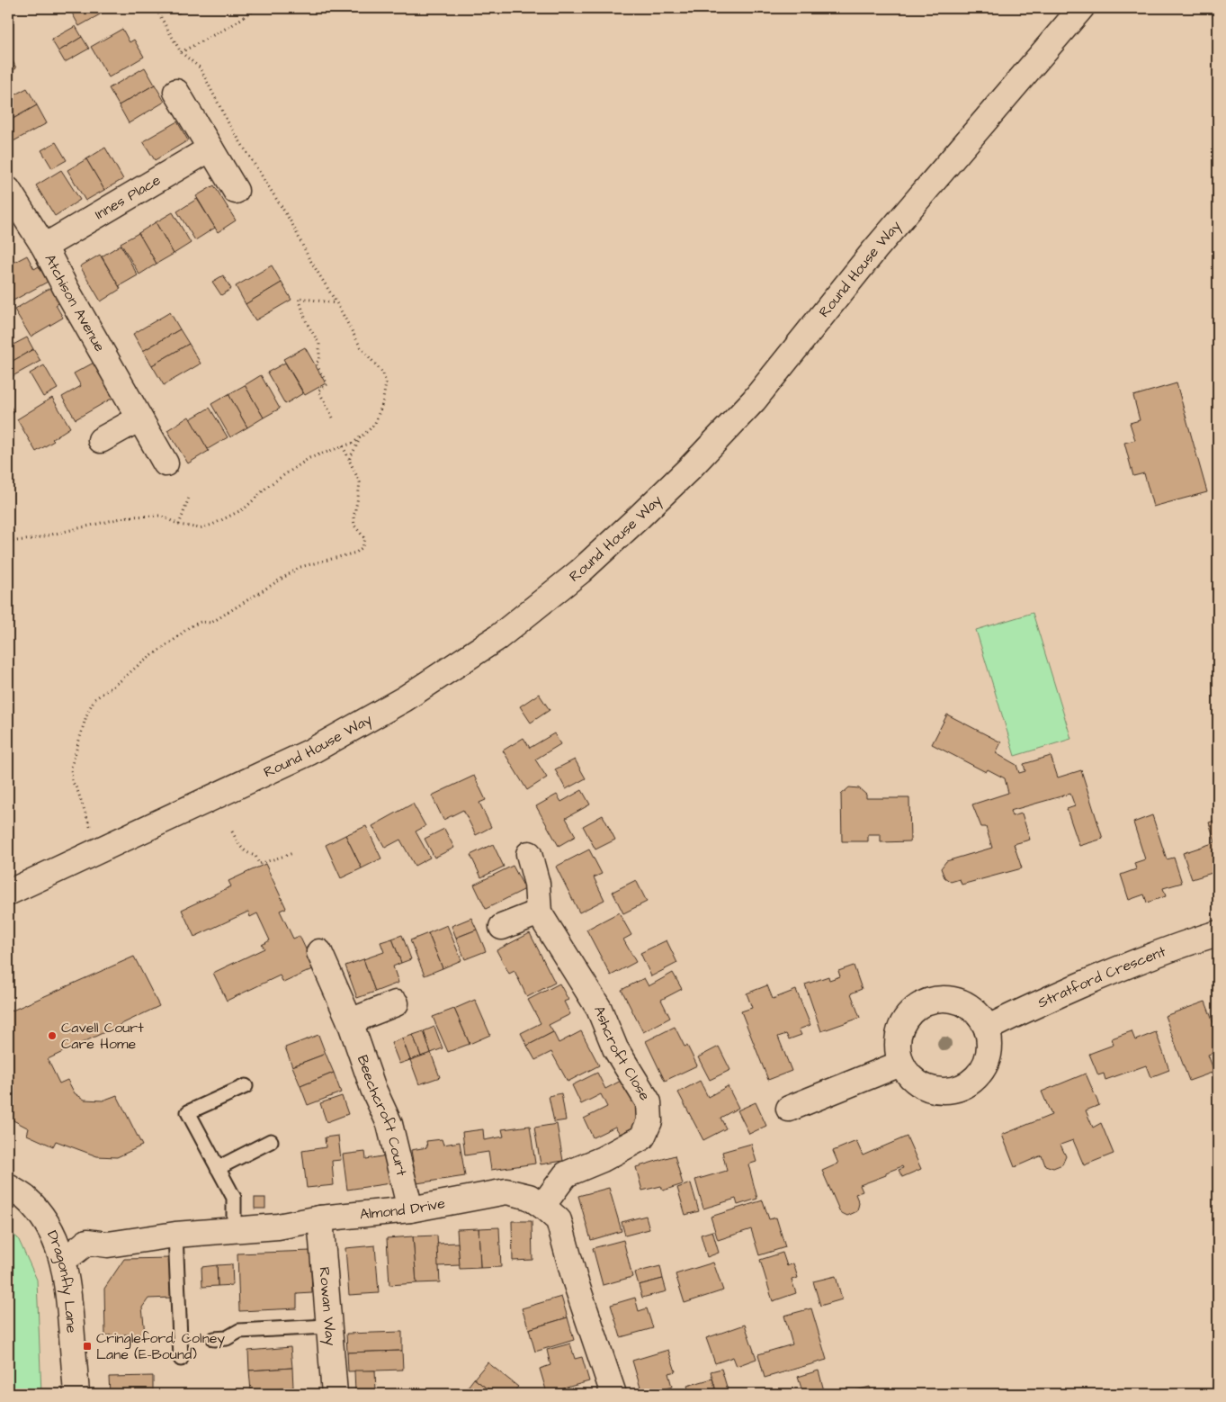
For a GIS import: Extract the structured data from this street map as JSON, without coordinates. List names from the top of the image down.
{
  "streets": {
    "street": [
      "Innes Place",
      "Round House Way",
      "Atchison Avenue",
      "Stratford Crescent",
      "Ashcroft Close",
      "Beechcroft Court",
      "Almond Drive",
      "Dragonfly Lane",
      "Rowan Way"
    ]
  },
  "crossings": [
    ["Innes Place", "Atchison Avenue"],
    ["Ashcroft Close", "Almond Drive"],
    ["Beechcroft Court", "Almond Drive"],
    ["Almond Drive", "Dragonfly Lane"],
    ["Almond Drive", "Rowan Way"]
  ],
  "places": {
    "other": ["Cavell Court Care Home"],
    "transit": ["Cringleford, Colney Lane (E-Bound)"]
  }
}
